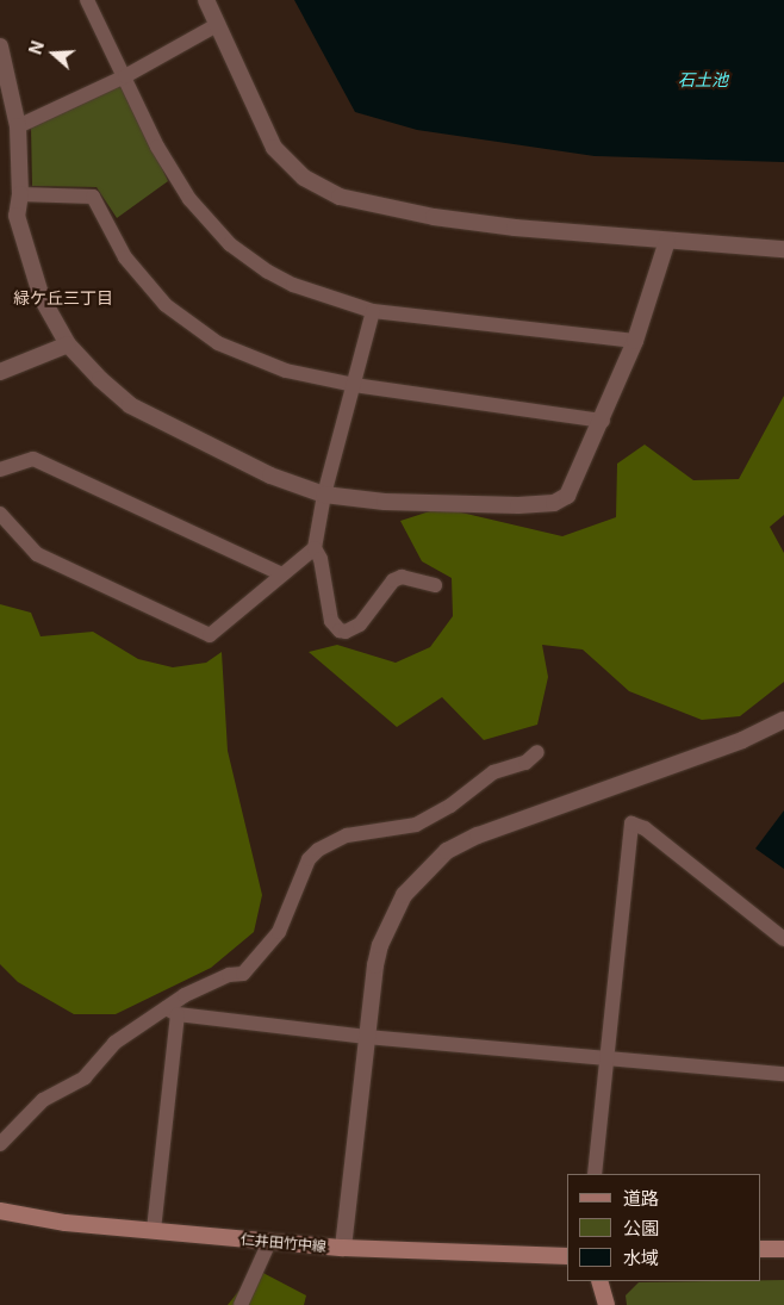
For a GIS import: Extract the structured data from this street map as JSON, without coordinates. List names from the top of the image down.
{
  "streets": {
    "main road": ["仁井田竹中線"]
  },
  "districts": ["緑ケ丘三丁目"],
  "water": ["石土池"],
  "legend": ["道路", "公園", "水域"],
  "north": "left"
}
